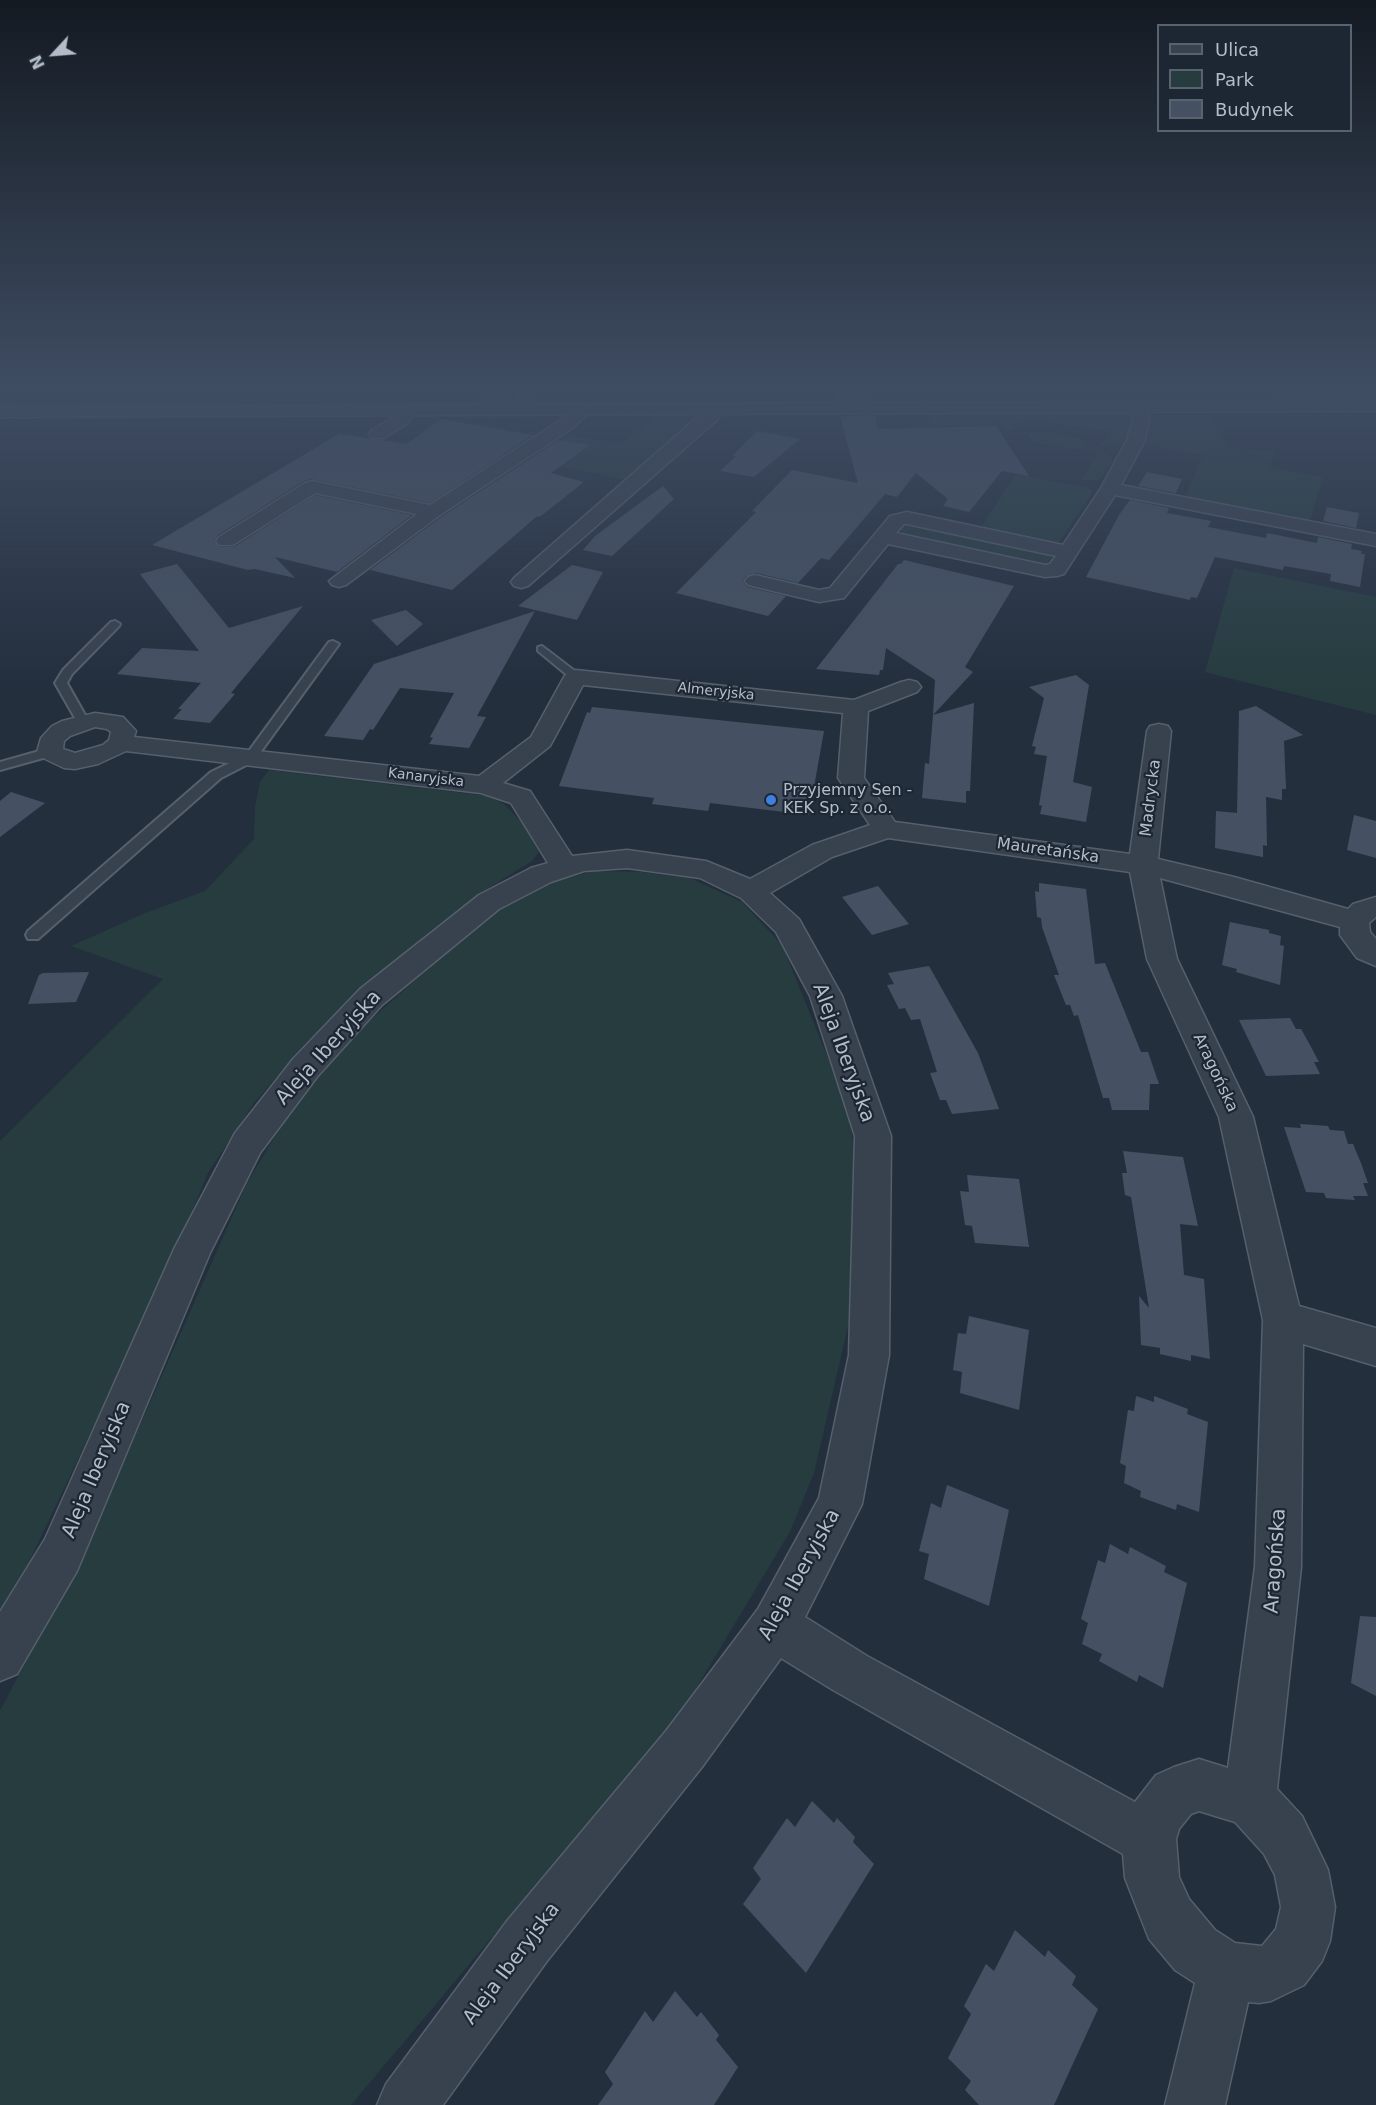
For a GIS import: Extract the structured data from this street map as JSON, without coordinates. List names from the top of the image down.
{
  "streets": {
    "street": [
      "Almeryjska",
      "Kanaryjska",
      "Madrycka",
      "Mauretańska",
      "Aleja Iberyjska",
      "Aragońska"
    ]
  },
  "crossings": [
    ["Kanaryjska", "Aleja Iberyjska"],
    ["Madrycka", "Mauretańska"],
    ["Madrycka", "Aragońska"],
    ["Mauretańska", "Aleja Iberyjska"],
    ["Mauretańska", "Aragońska"]
  ],
  "places": ["Przyjemny Sen - KEK Sp. z o.o."],
  "legend": ["Ulica", "Park", "Budynek"],
  "north": "bottom left"
}
